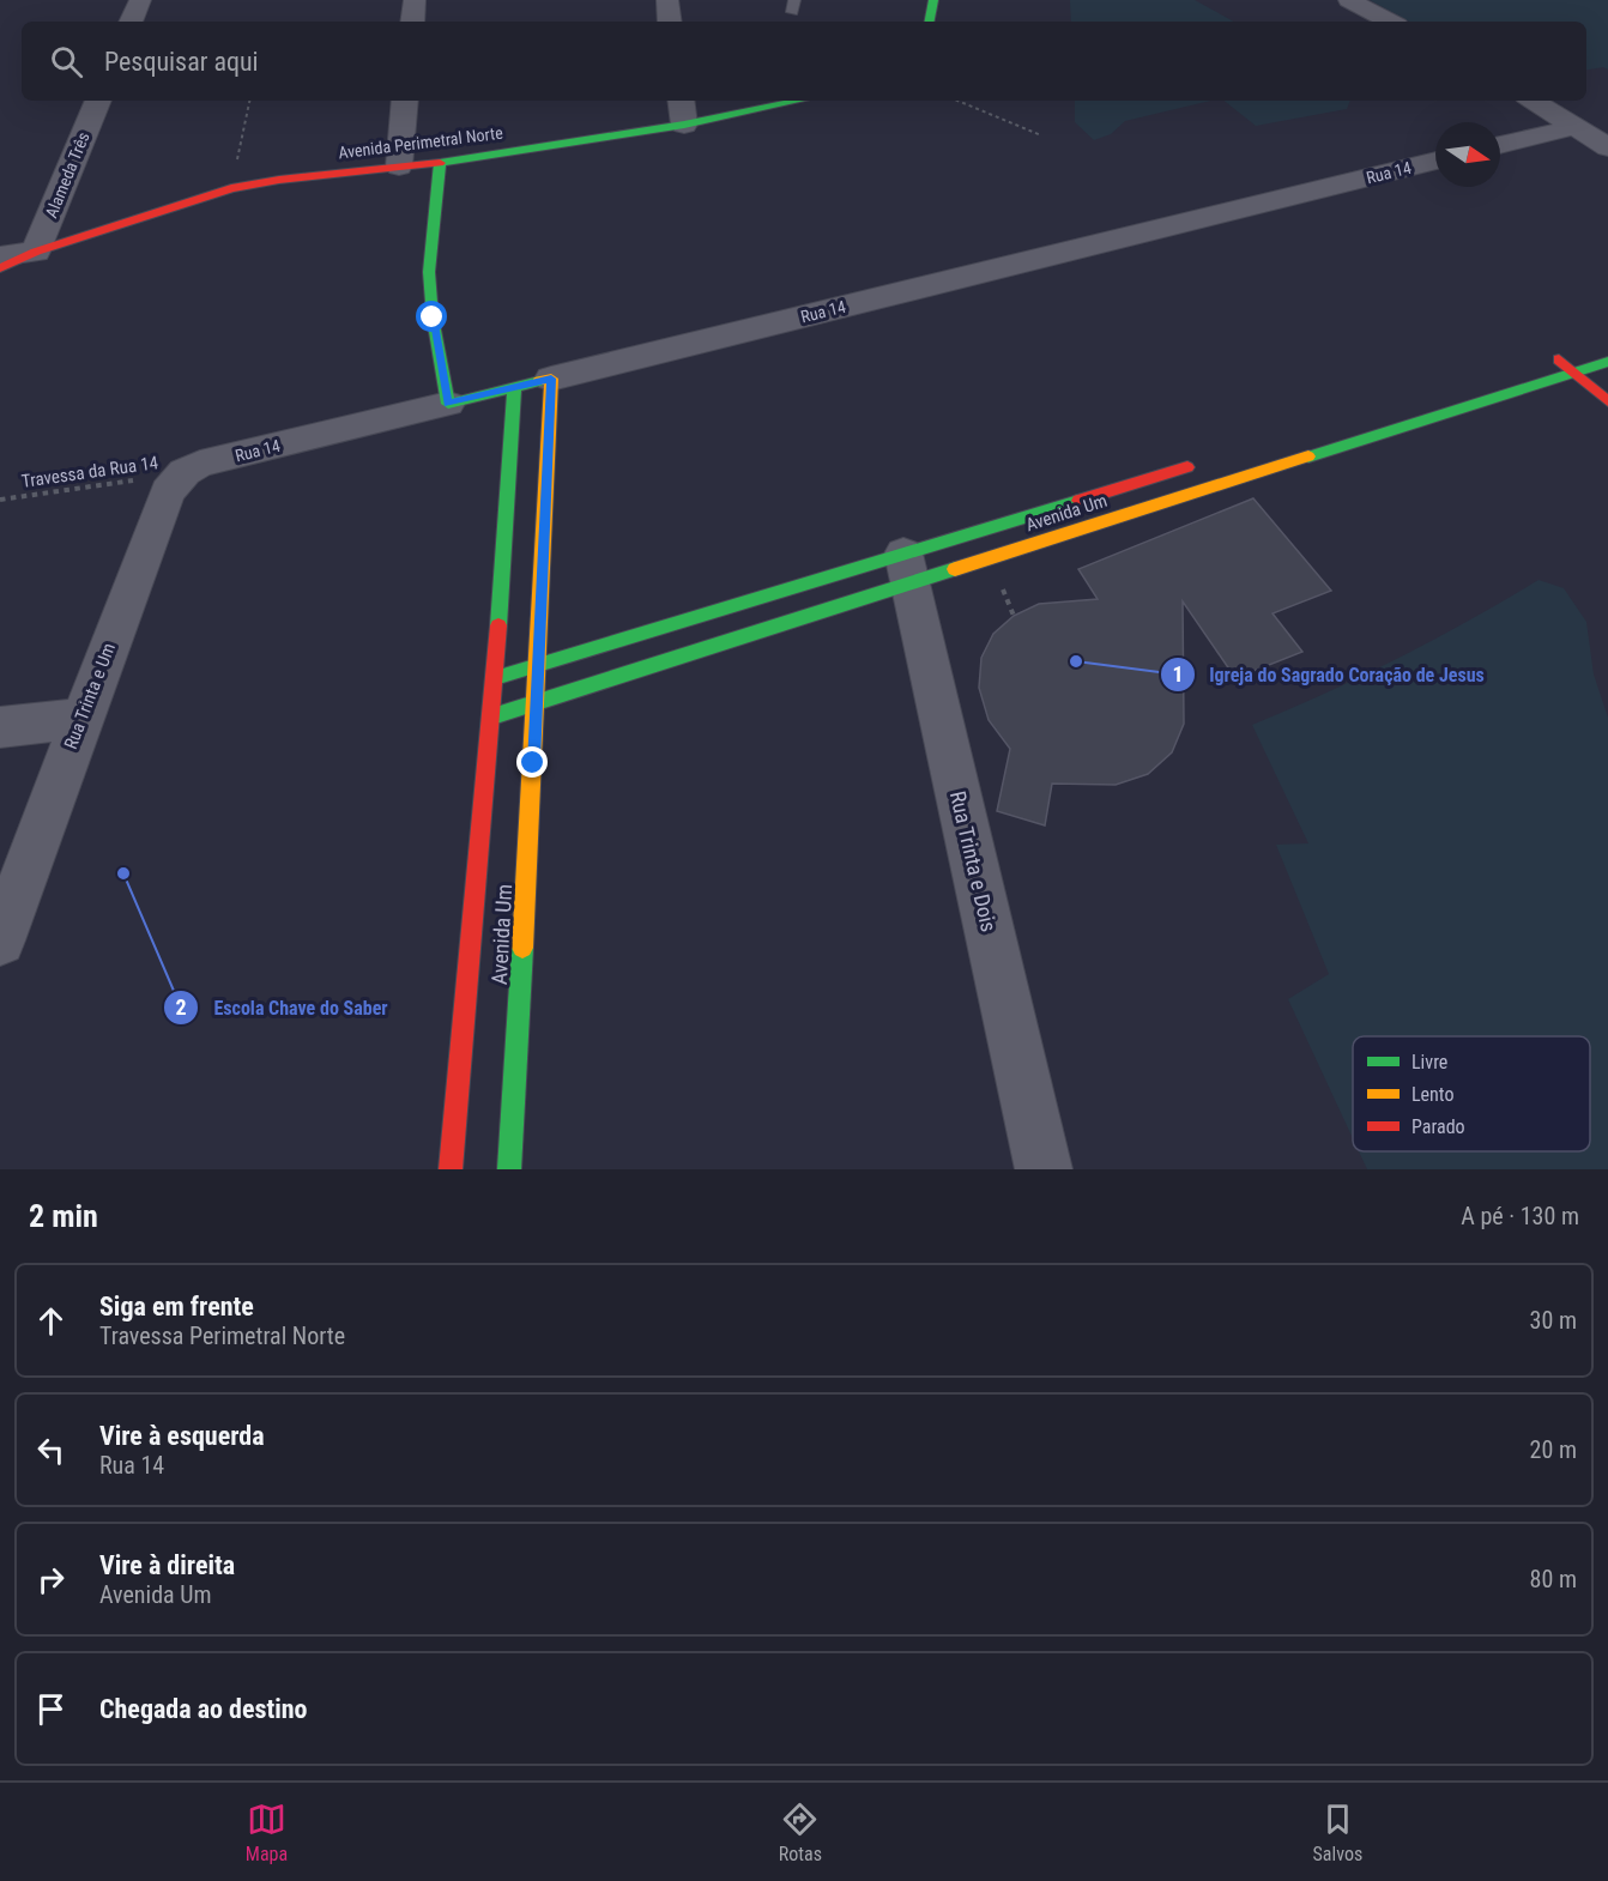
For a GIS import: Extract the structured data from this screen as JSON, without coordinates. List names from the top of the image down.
{
  "streets": {
    "main road": ["Avenida Perimetral Norte", "Rua 14", "Avenida Um"],
    "street": ["Alameda Três", "Rua Trinta e Um", "Rua Trinta e Dois"],
    "path": ["Travessa da Rua 14"]
  },
  "crossings": [
    ["Avenida Perimetral Norte", "Alameda Três"],
    ["Rua 14", "Travessa da Rua 14"],
    ["Rua 14", "Avenida Um"],
    ["Rua 14", "Rua Trinta e Um"],
    ["Travessa da Rua 14", "Rua Trinta e Um"],
    ["Avenida Um", "Rua Trinta e Dois"]
  ],
  "places": ["Igreja do Sagrado Coração de Jesus", "Escola Chave do Saber"],
  "legend": ["Livre", "Lento", "Parado"],
  "north": "right",
  "page": {
    "search": "Pesquisar aqui",
    "heading": ["2 min", "A pé · 130 m"],
    "list": [
      ["Siga em frente", "Travessa Perimetral Norte", "30 m"],
      ["Vire à esquerda", "Rua 14", "20 m"],
      ["Vire à direita", "Avenida Um", "80 m"],
      "Chegada ao destino"
    ],
    "nav": ["Mapa", "Rotas", "Salvos"]
  }
}
